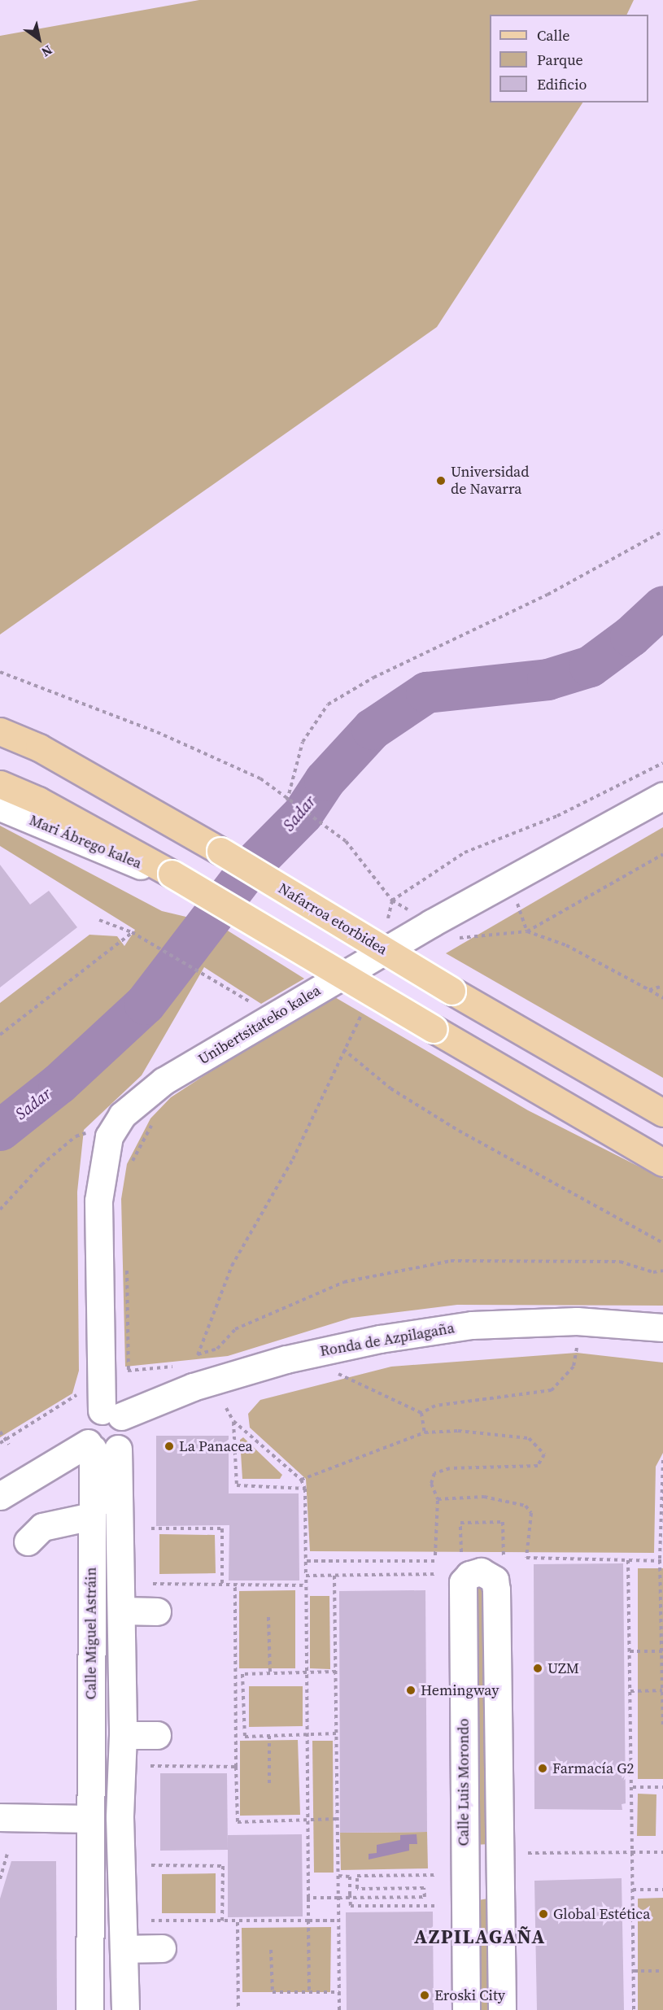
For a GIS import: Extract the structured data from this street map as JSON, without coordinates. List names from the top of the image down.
{
  "streets": {
    "main road": ["Nafarroa etorbidea"],
    "street": [
      "Mari Ábrego kalea",
      "Unibertsitateko kalea",
      "Ronda de Azpilagaña",
      "Calle Miguel Astráin",
      "Calle Luis Morondo"
    ]
  },
  "crossings": [
    ["Unibertsitateko kalea", "Ronda de Azpilagaña"],
    ["Unibertsitateko kalea", "Calle Miguel Astráin"]
  ],
  "districts": ["AZPILAGAÑA"],
  "water": ["Sadar"],
  "places": [
    "Universidad de Navarra",
    "La Panacea",
    "UZM",
    "Hemingway",
    "Farmacía G2",
    "Global Estética",
    "Eroski City"
  ],
  "legend": ["Calle", "Parque", "Edificio"],
  "north": "bottom right"
}
